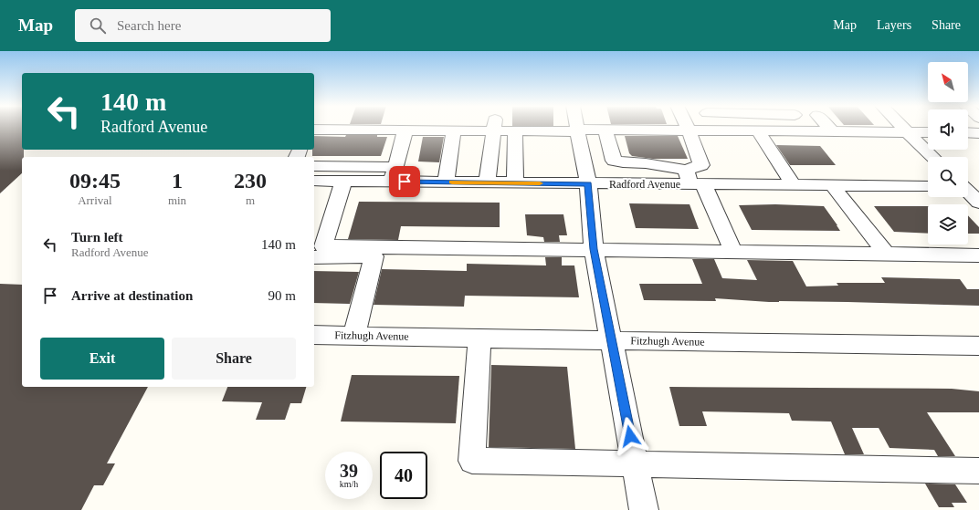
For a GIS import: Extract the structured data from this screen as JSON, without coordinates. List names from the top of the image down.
{
  "streets": {
    "street": ["Radford Avenue", "Fitzhugh Avenue"]
  },
  "north": "top left",
  "page": {
    "header": "Map",
    "search": "Search here",
    "nav": ["Map", "Layers", "Share"],
    "turn": ["140 m", "Radford Avenue"],
    "eta": [
      "09:45",
      "Arrival",
      "1",
      "min",
      "230",
      "m"
    ],
    "list": [
      {
        "name": "Turn left",
        "note": "Radford Avenue",
        "value": "140 m"
      },
      {
        "name": "Arrive at destination",
        "value": "90 m"
      }
    ],
    "buttons": ["Exit", "Share"],
    "speed": "39 km/h",
    "limit": "40"
  }
}
